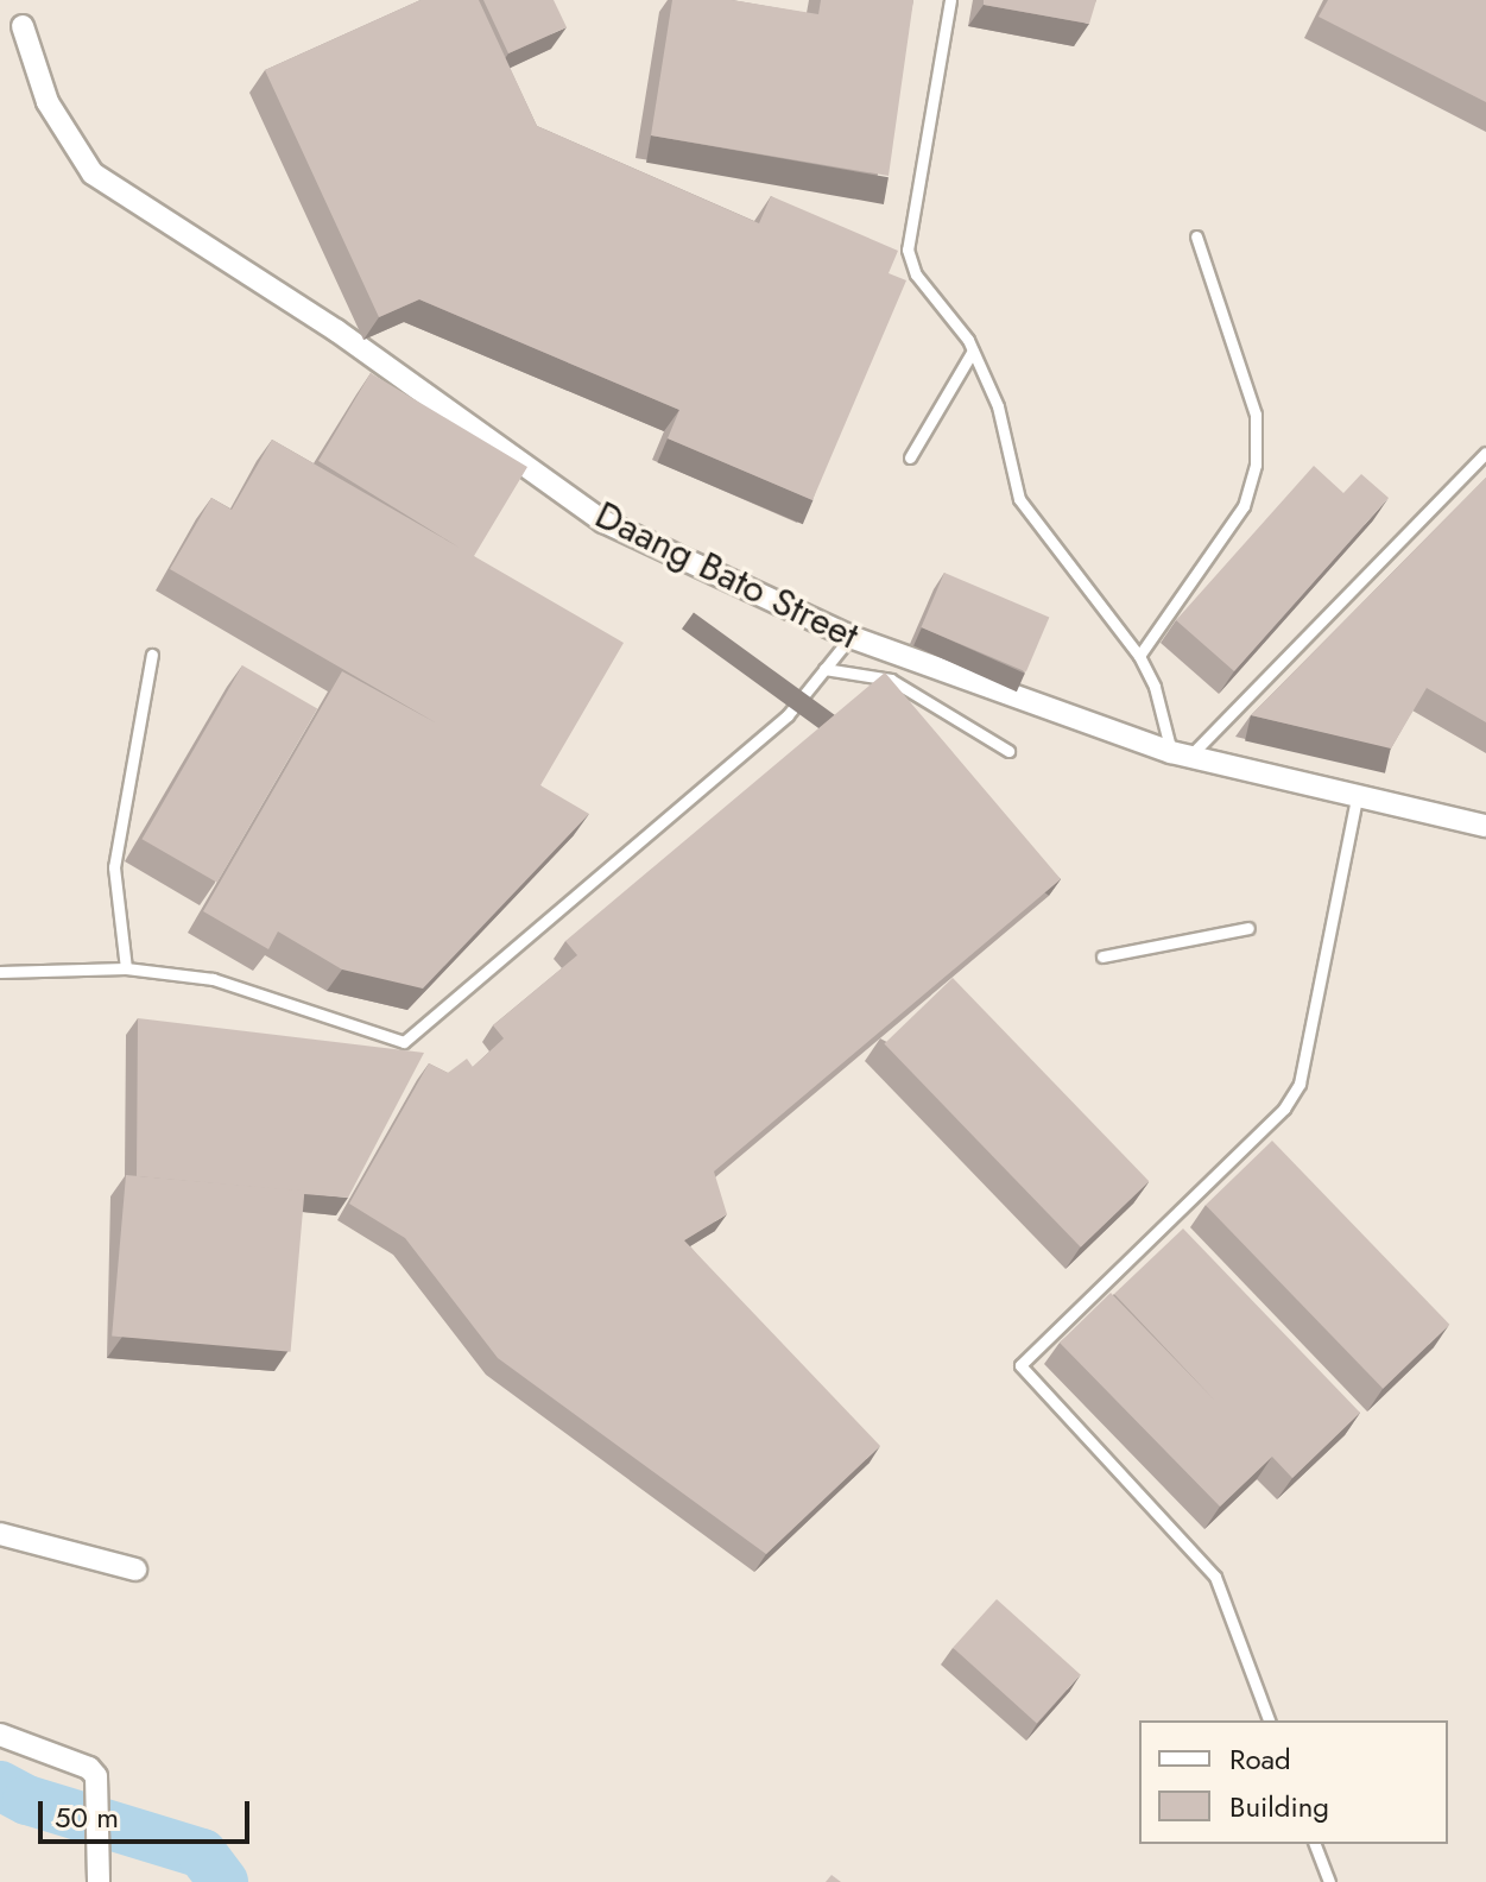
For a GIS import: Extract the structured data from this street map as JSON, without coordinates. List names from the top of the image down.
{
  "streets": {
    "street": ["Daang Bato Street"]
  },
  "legend": ["Road", "Building"],
  "scale_bar": "50 m"
}
